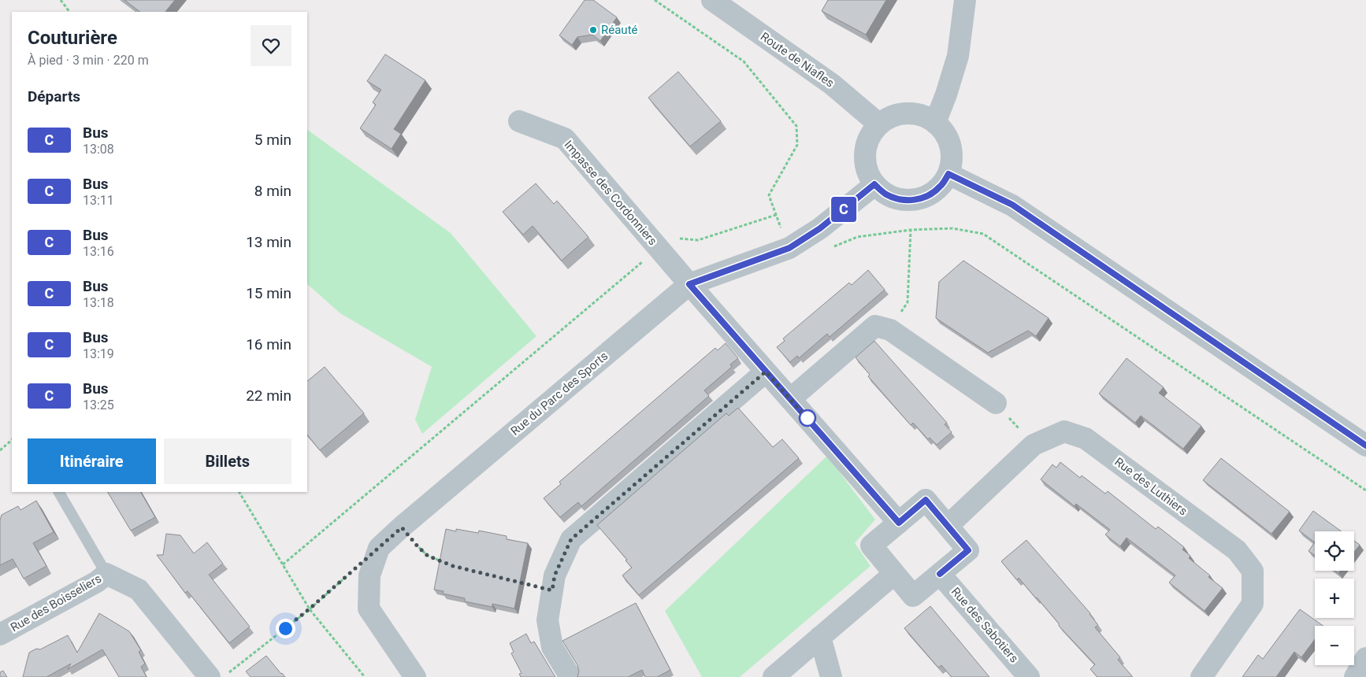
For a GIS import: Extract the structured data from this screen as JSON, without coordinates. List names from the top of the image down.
{
  "streets": {
    "street": [
      "Route de Niafles",
      "Impasse des Cordonniers",
      "Rue du Parc des Sports",
      "Rue des Luthiers",
      "Rue des Boisseliers",
      "Rue des Sabotiers"
    ]
  },
  "crossings": [
    ["Route de Niafles", "Rue du Parc des Sports"],
    ["Impasse des Cordonniers", "Rue du Parc des Sports"]
  ],
  "places": ["Réauté"],
  "lines": ["bus line C"],
  "page": {
    "on_map": "C",
    "heading": [
      ["Couturière", "À pied · 3 min · 220 m"],
      "Départs"
    ],
    "list": [
      {
        "mark": "C",
        "name": "Bus",
        "note": "13:08",
        "value": "5 min"
      },
      {
        "mark": "C",
        "name": "Bus",
        "note": "13:11",
        "value": "8 min"
      },
      {
        "mark": "C",
        "name": "Bus",
        "note": "13:16",
        "value": "13 min"
      },
      {
        "mark": "C",
        "name": "Bus",
        "note": "13:18",
        "value": "15 min"
      },
      {
        "mark": "C",
        "name": "Bus",
        "note": "13:19",
        "value": "16 min"
      },
      {
        "mark": "C",
        "name": "Bus",
        "note": "13:25",
        "value": "22 min"
      }
    ],
    "buttons": ["Itinéraire", "Billets"],
    "map_buttons": ["+", "−"]
  }
}
